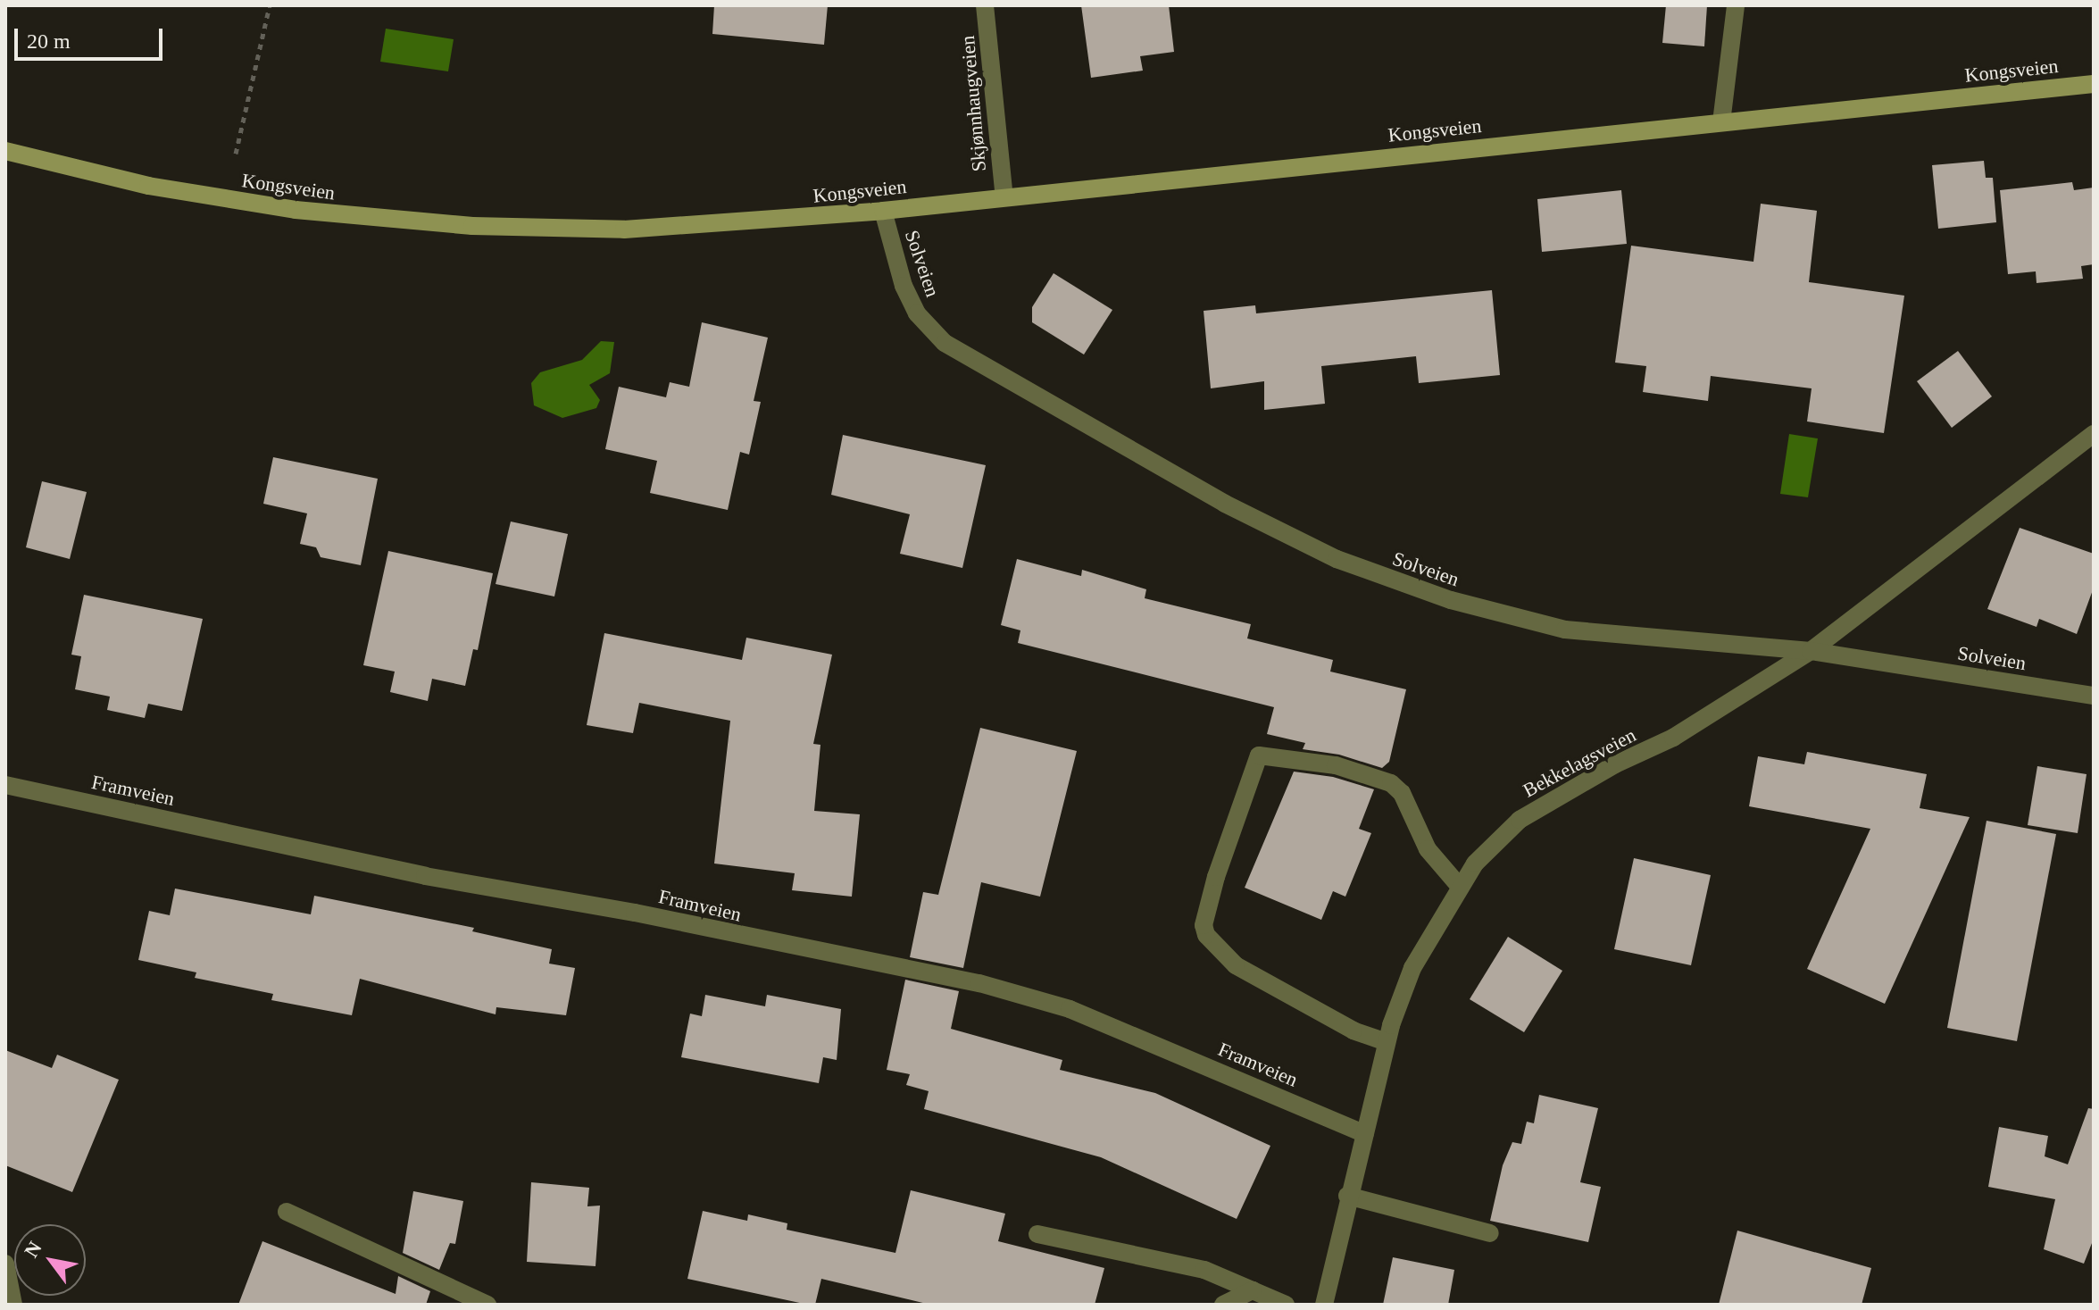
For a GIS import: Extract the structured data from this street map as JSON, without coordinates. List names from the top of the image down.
{
  "streets": {
    "main road": ["Kongsveien"],
    "street": [
      "Skjønnhaugveien",
      "Solveien",
      "Bekkelagsveien",
      "Framveien"
    ]
  },
  "crossings": [
    ["Kongsveien", "Skjønnhaugveien"],
    ["Kongsveien", "Solveien"],
    ["Solveien", "Bekkelagsveien"],
    ["Bekkelagsveien", "Framveien"]
  ],
  "scale_bar": "20 m",
  "north": "top left"
}
